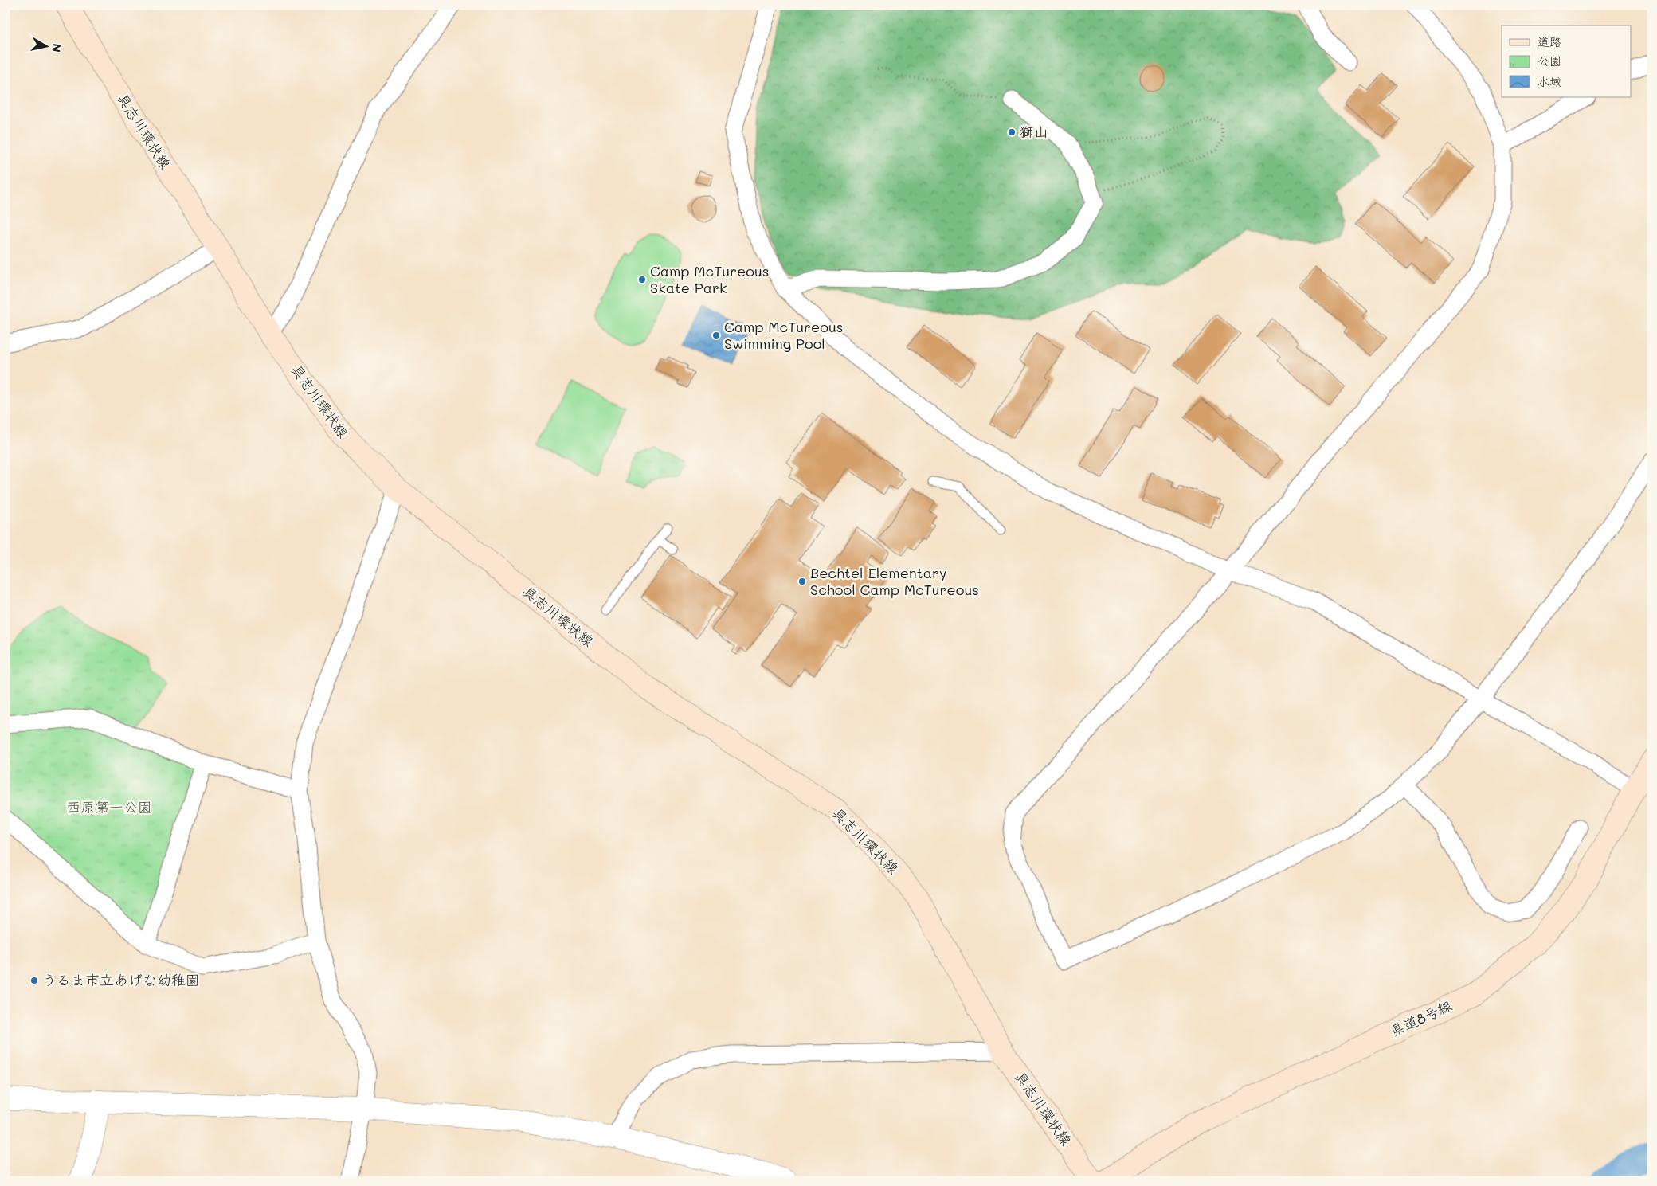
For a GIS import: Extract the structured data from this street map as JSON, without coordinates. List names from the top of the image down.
{
  "streets": {
    "main road": ["具志川環状線", "県道8号線"]
  },
  "parks": ["西原第一公園"],
  "places": [
    "獅山",
    "Camp McTureous Skate Park",
    "Camp McTureous Swimming Pool",
    "Bechtel Elementary School Camp McTureous",
    "うるま市立あげな幼稚園"
  ],
  "legend": ["道路", "公園", "水域"],
  "north": "right"
}
